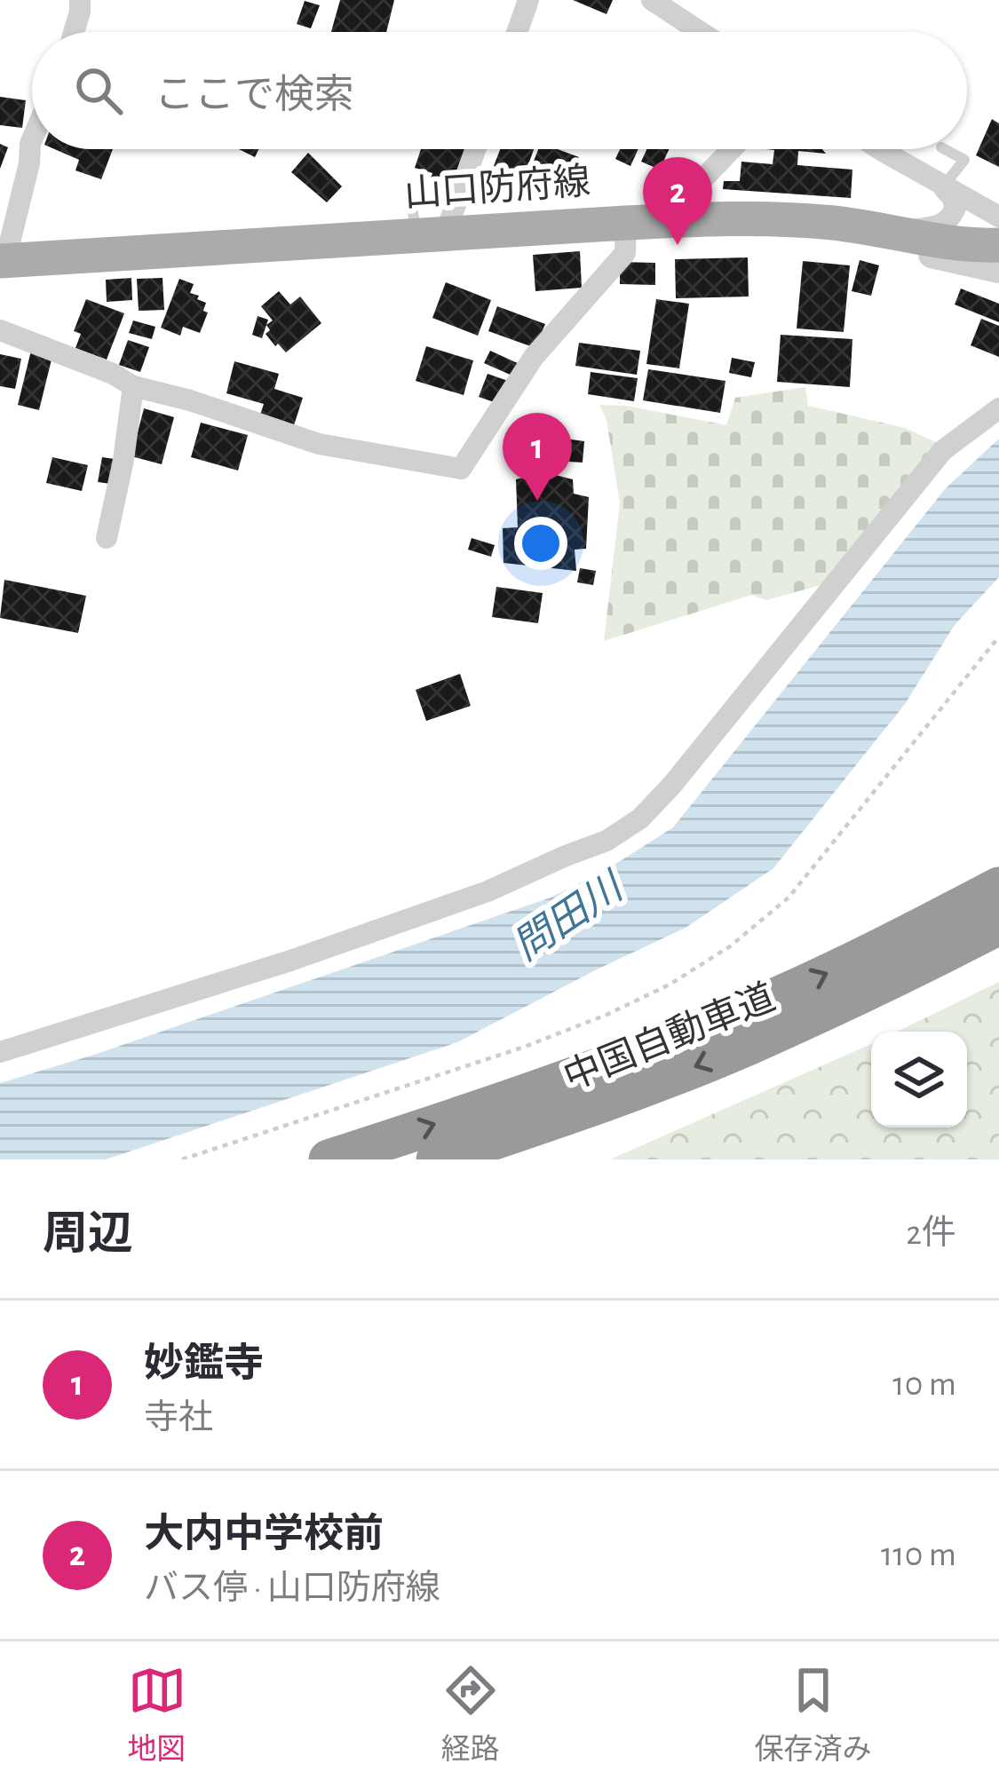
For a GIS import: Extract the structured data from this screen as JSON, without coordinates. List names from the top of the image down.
{
  "streets": {
    "highway": ["中国自動車道"],
    "main road": ["山口防府線"]
  },
  "water": ["問田川"],
  "page": {
    "search": "ここで検索",
    "pins": ["2", "1"],
    "heading": ["周辺", "2件"],
    "list": [
      {
        "mark": "1",
        "name": "妙鑑寺",
        "note": "寺社",
        "value": "10 m"
      },
      {
        "mark": "2",
        "name": "大内中学校前",
        "note": "バス停 · 山口防府線",
        "value": "110 m"
      }
    ],
    "nav": ["地図", "経路", "保存済み"]
  }
}
